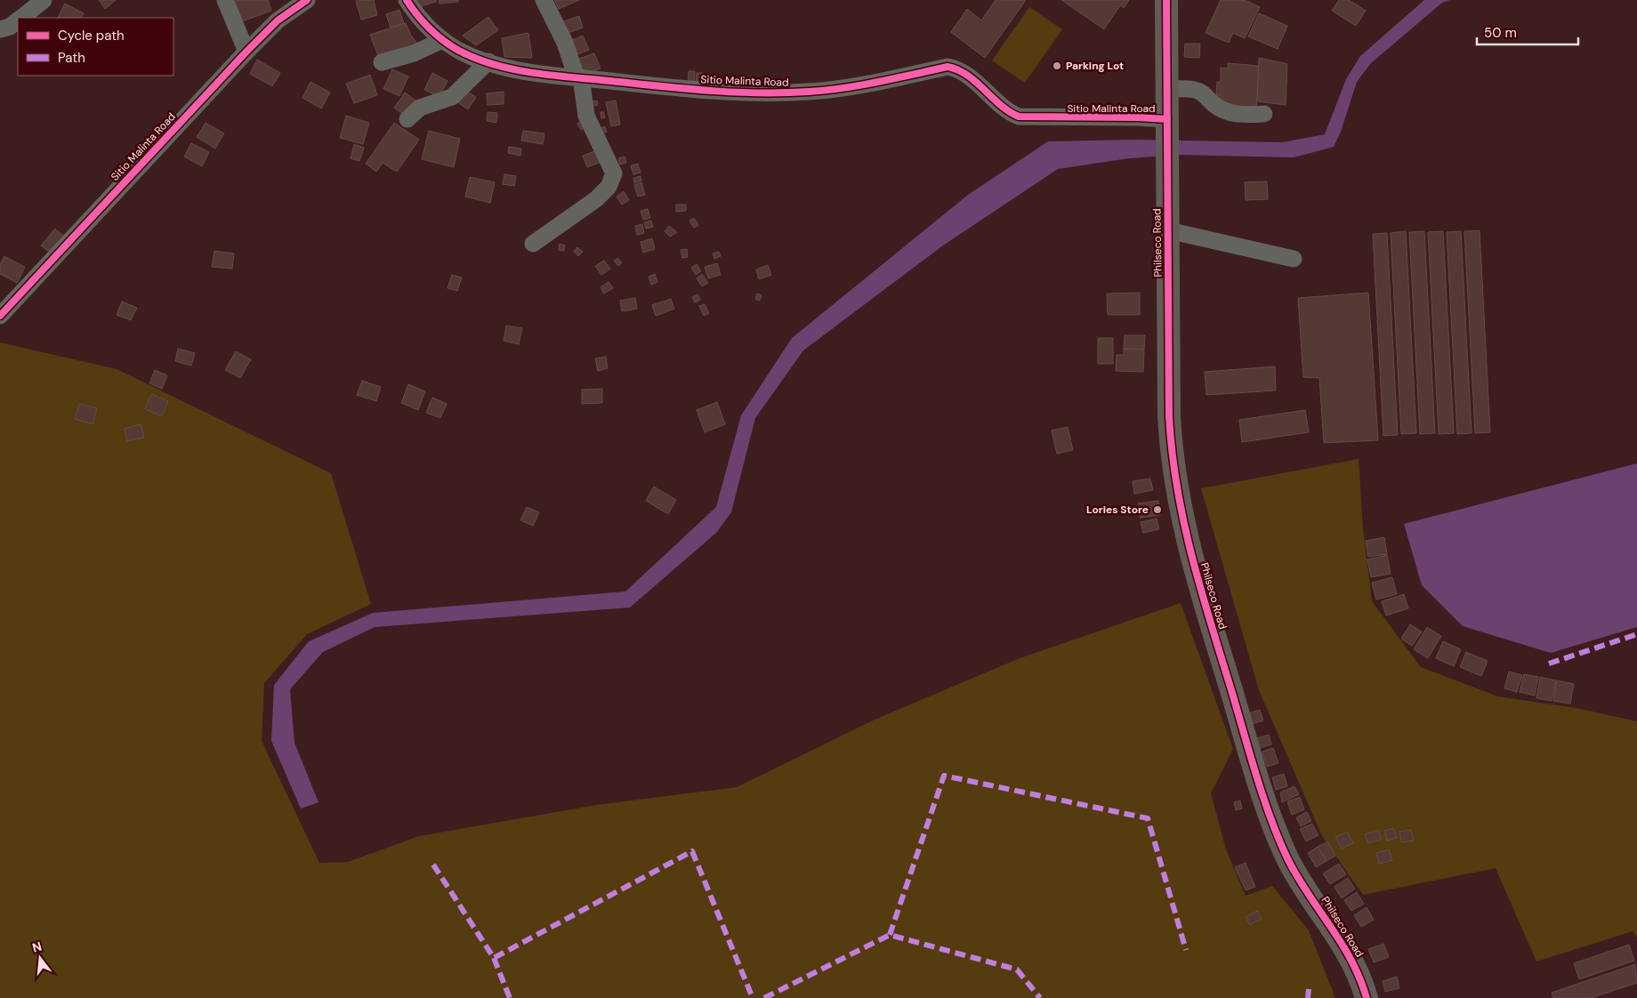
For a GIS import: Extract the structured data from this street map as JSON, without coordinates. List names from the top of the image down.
{
  "streets": {
    "street": ["Sitio Malinta Road", "Philseco Road"]
  },
  "crossings": [
    ["Sitio Malinta Road", "Philseco Road"]
  ],
  "places": ["Parking Lot", "Lories Store"],
  "legend": ["Cycle path", "Path"],
  "scale_bar": "50 m",
  "north": "top"
}
